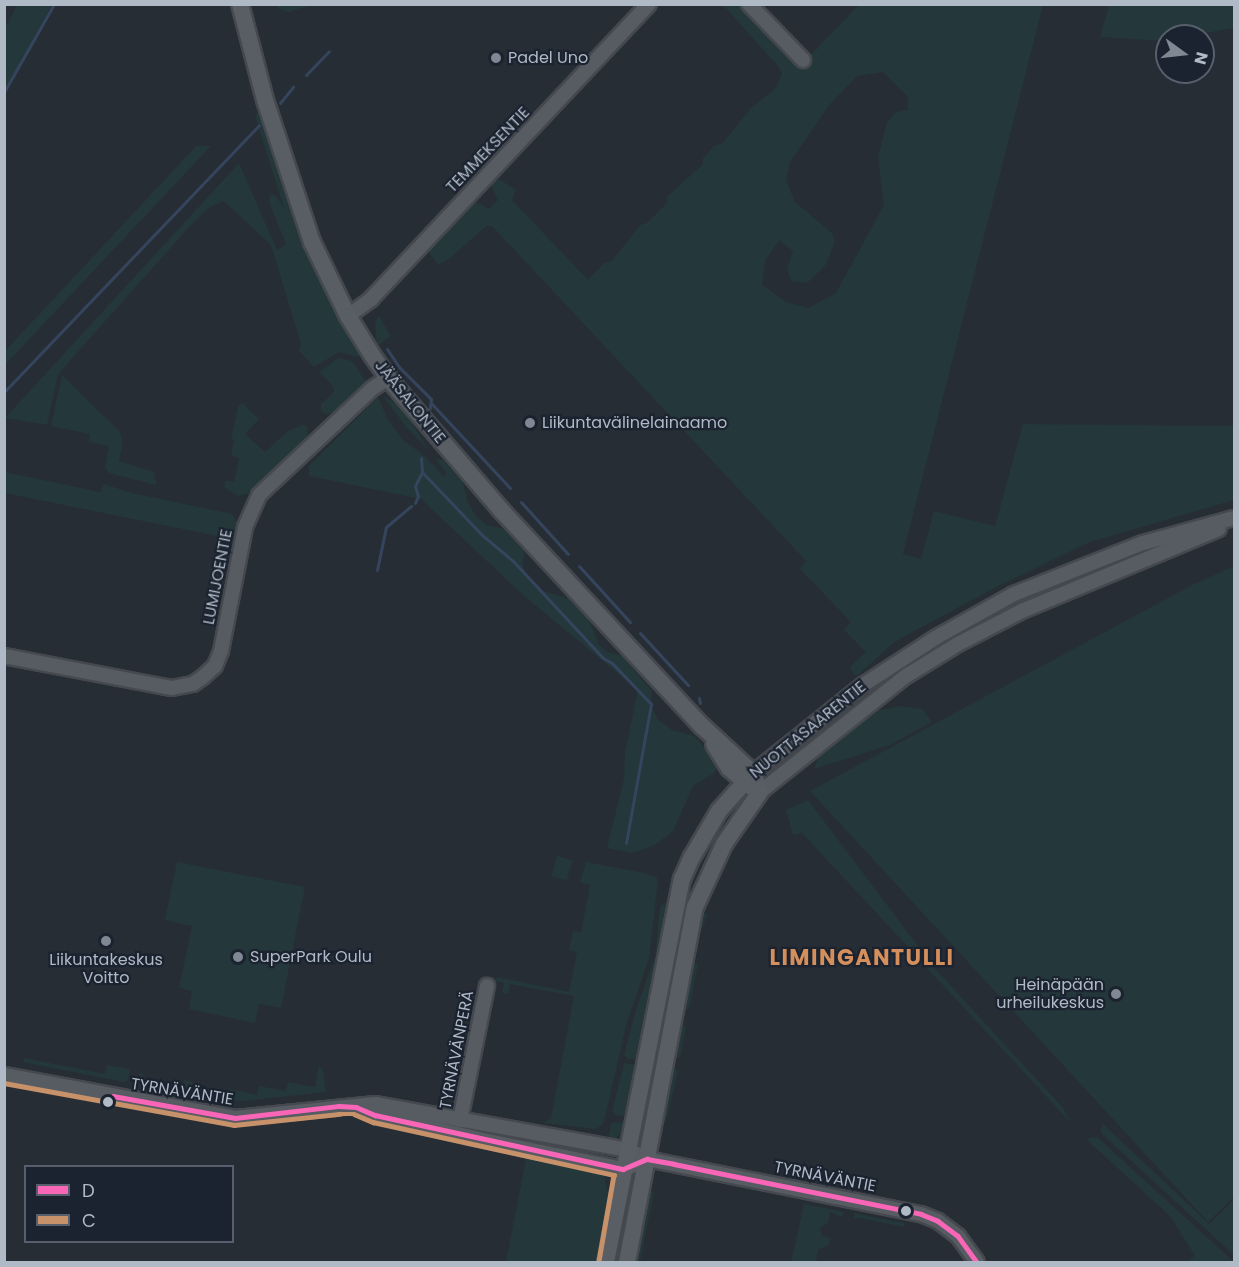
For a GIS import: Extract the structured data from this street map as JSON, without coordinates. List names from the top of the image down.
{
  "streets": {
    "main road": ["JÄÄSALONTIE", "NUOTTASAARENTIE"],
    "street": [
      "TEMMEKSENTIE",
      "LUMIJOENTIE",
      "TYRNÄVÄNPERÄ",
      "TYRNÄVÄNTIE"
    ]
  },
  "crossings": [
    ["TEMMEKSENTIE", "JÄÄSALONTIE"],
    ["JÄÄSALONTIE", "LUMIJOENTIE"],
    ["JÄÄSALONTIE", "NUOTTASAARENTIE"],
    ["NUOTTASAARENTIE", "TYRNÄVÄNTIE"],
    ["TYRNÄVÄNPERÄ", "TYRNÄVÄNTIE"]
  ],
  "districts": ["LIMINGANTULLI"],
  "places": [
    "Padel Uno",
    "Liikuntavälinelainaamo",
    "Liikuntakeskus Voitto",
    "SuperPark Oulu",
    "Heinäpään urheilukeskus"
  ],
  "lines": ["transit line C", "transit line D"],
  "legend": ["D", "C"],
  "north": "right"
}
